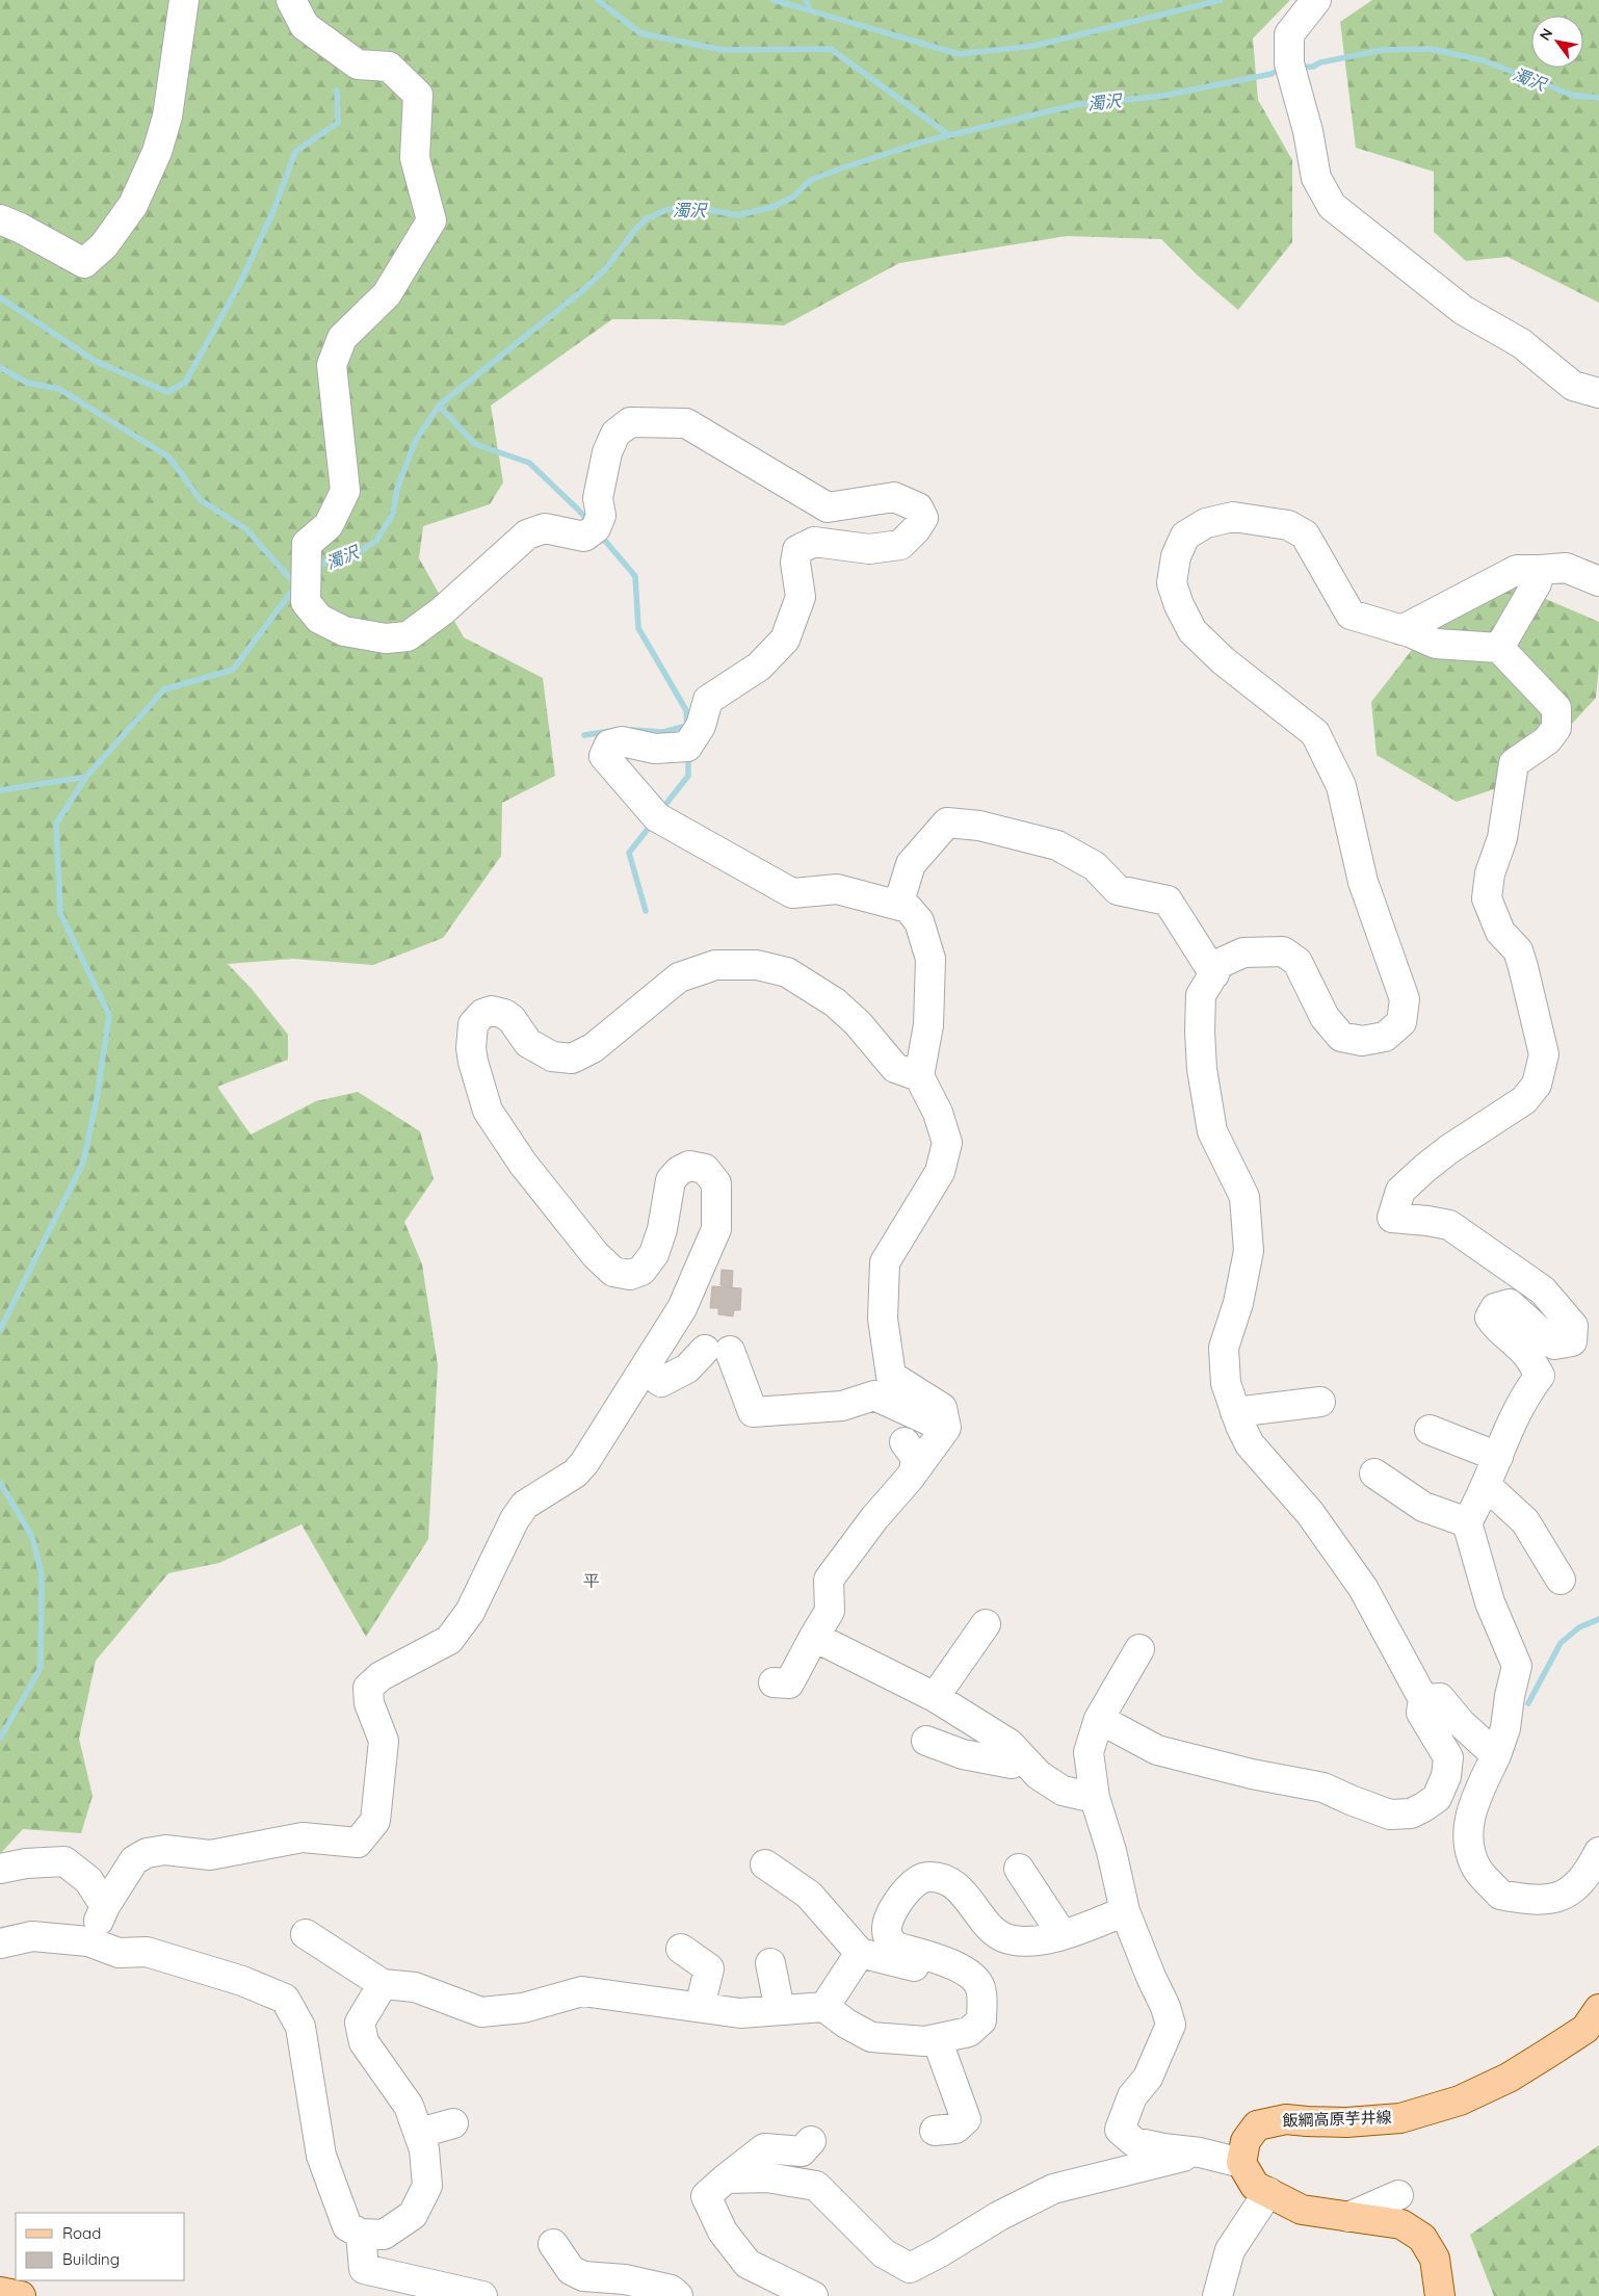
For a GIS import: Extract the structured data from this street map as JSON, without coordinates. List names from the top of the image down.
{
  "streets": {
    "main road": ["飯綱高原芋井線"]
  },
  "districts": ["平"],
  "water": ["濁沢"],
  "legend": ["Road", "Building"],
  "north": "top left"
}
